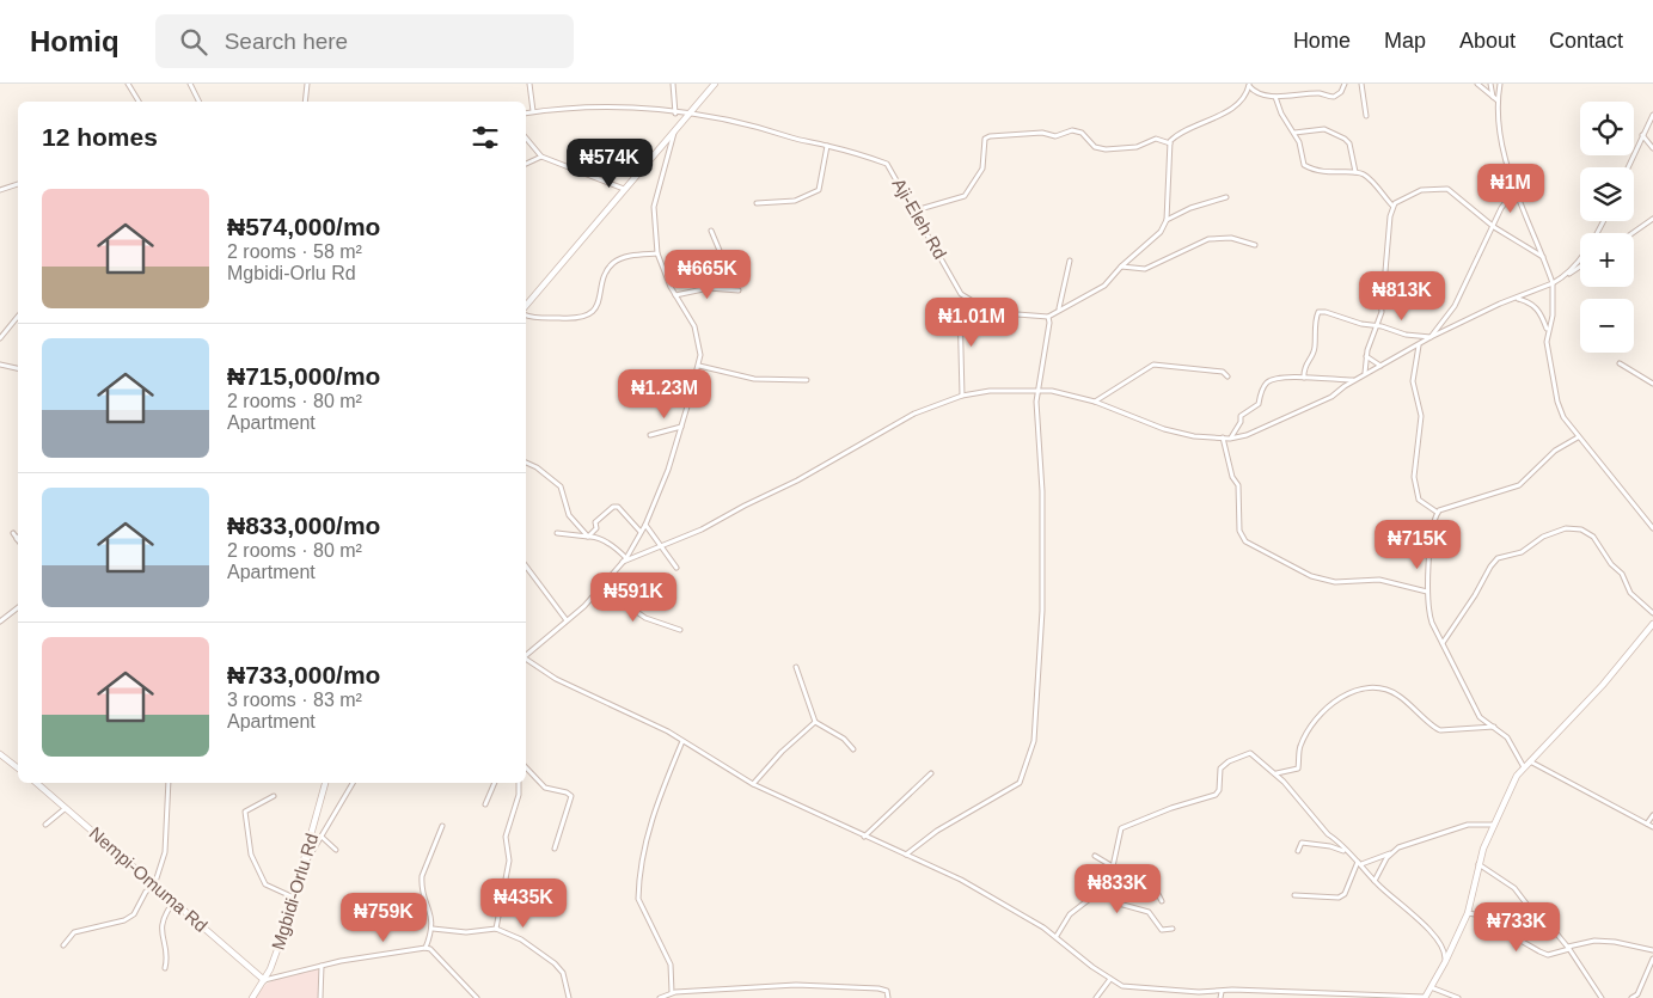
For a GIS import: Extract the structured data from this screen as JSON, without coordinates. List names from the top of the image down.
{
  "streets": {
    "street": ["Aji-Eleh Rd", "Nempi-Omuma Rd", "Mgbidi-Orlu Rd"]
  },
  "crossings": [
    ["Nempi-Omuma Rd", "Mgbidi-Orlu Rd"]
  ],
  "page": {
    "header": "Homiq",
    "search": "Search here",
    "nav": [
      "Home",
      "Map",
      "About",
      "Contact"
    ],
    "map_buttons": ["+", "−"],
    "heading": "12 homes",
    "price": [
      "₦574K",
      "₦1M",
      "₦665K",
      "₦813K",
      "₦1.01M",
      "₦1.23M",
      "₦715K",
      "₦591K",
      "₦833K",
      "₦435K",
      "₦759K",
      "₦733K"
    ],
    "list": [
      {
        "name": "₦574,000/mo",
        "note": "2 rooms · 58 m² · Mgbidi-Orlu Rd"
      },
      {
        "name": "₦715,000/mo",
        "note": "2 rooms · 80 m² · Apartment"
      },
      {
        "name": "₦833,000/mo",
        "note": "2 rooms · 80 m² · Apartment"
      },
      {
        "name": "₦733,000/mo",
        "note": "3 rooms · 83 m² · Apartment"
      }
    ]
  }
}
